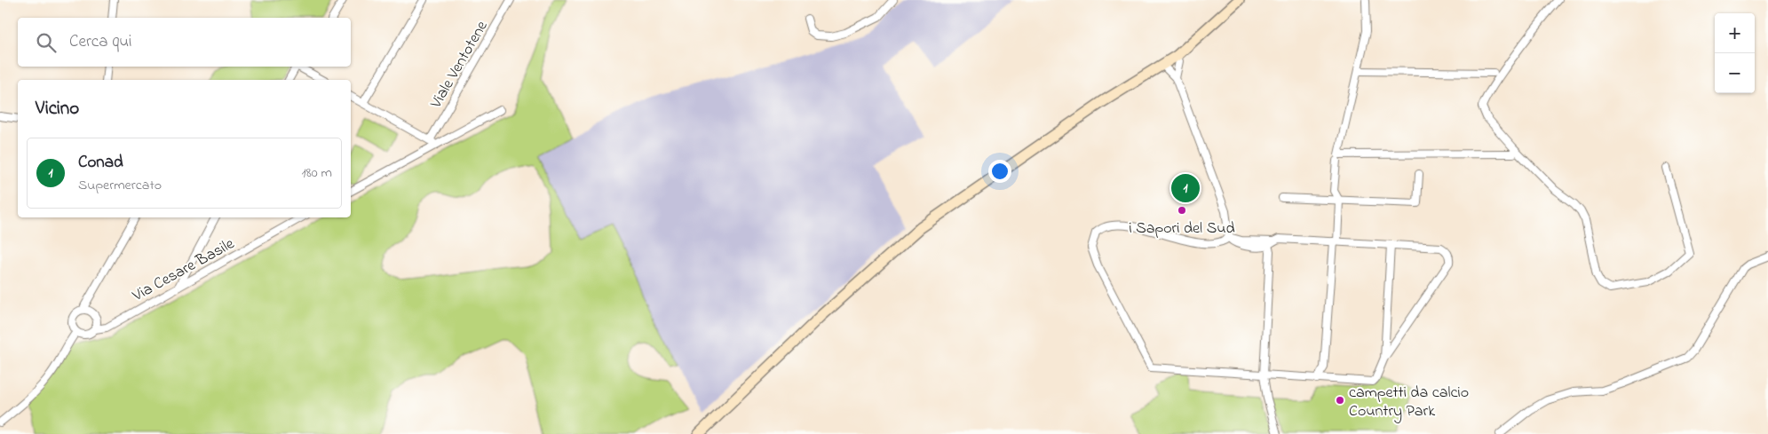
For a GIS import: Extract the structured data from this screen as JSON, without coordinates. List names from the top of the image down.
{
  "streets": {
    "street": ["Viale Ventotene", "Via Cesare Basile"]
  },
  "places": ["i Sapori del Sud", "campetti da calcio Country Park"],
  "page": {
    "map_buttons": ["+", "−"],
    "search": "Cerca qui",
    "heading": "Vicino",
    "list": [
      {
        "mark": "1",
        "name": "Conad",
        "note": "Supermercato",
        "value": "180 m"
      }
    ],
    "pins": "1"
  }
}
